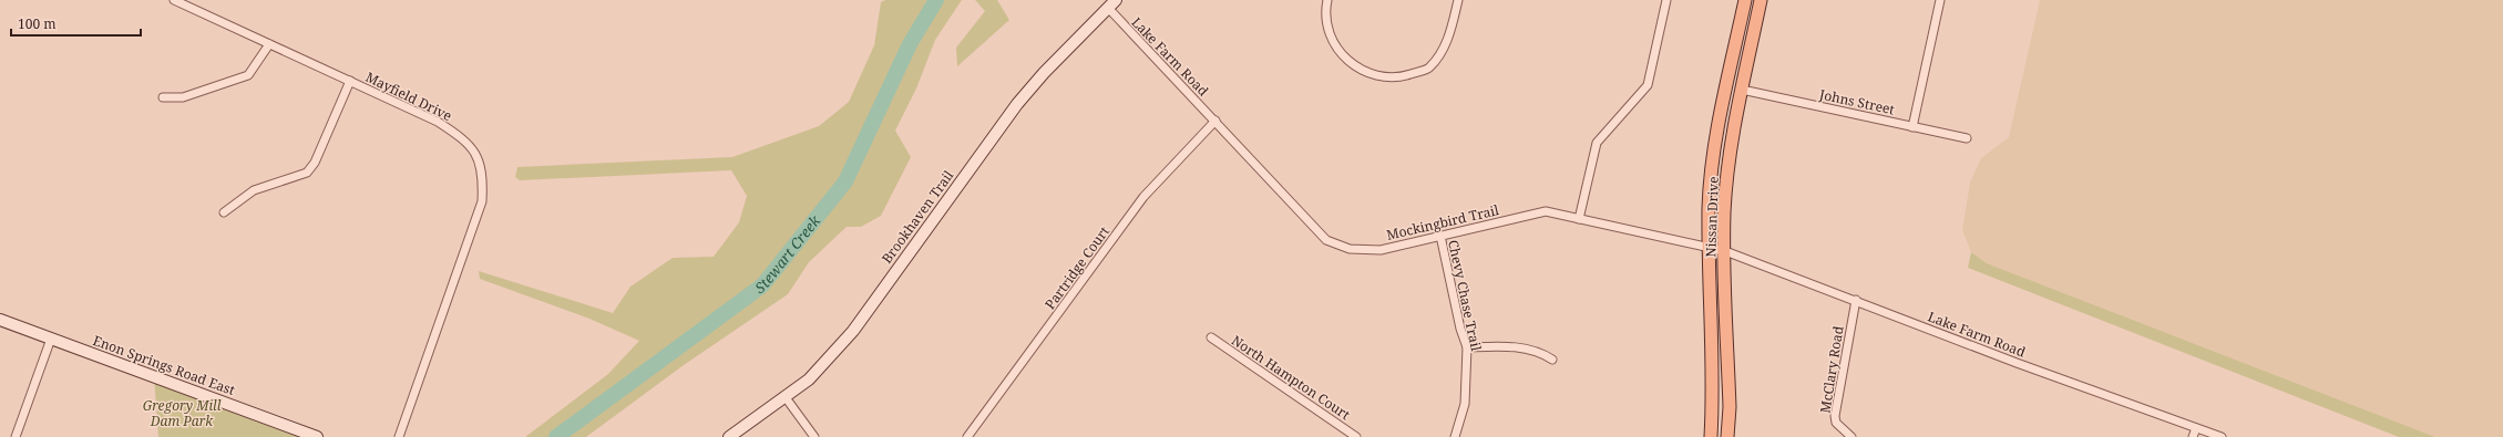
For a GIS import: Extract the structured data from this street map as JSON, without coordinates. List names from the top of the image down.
{
  "streets": {
    "main road": ["Nissan Drive"],
    "street": [
      "Lake Farm Road",
      "Mayfield Drive",
      "Johns Street",
      "Brookhaven Trail",
      "Mockingbird Trail",
      "Partridge Court",
      "Chevy Chase Trail",
      "Enon Springs Road East",
      "McClary Road",
      "North Hampton Court"
    ]
  },
  "crossings": [
    ["Lake Farm Road", "Brookhaven Trail"],
    ["Lake Farm Road", "Nissan Drive"],
    ["Lake Farm Road", "Mockingbird Trail"],
    ["Lake Farm Road", "Partridge Court"],
    ["Lake Farm Road", "McClary Road"],
    ["Johns Street", "Nissan Drive"],
    ["Nissan Drive", "Mockingbird Trail"],
    ["Mockingbird Trail", "Partridge Court"],
    ["Mockingbird Trail", "Chevy Chase Trail"]
  ],
  "water": ["Stewart Creek"],
  "parks": ["Gregory Mill Dam Park"],
  "scale_bar": "100 m"
}
